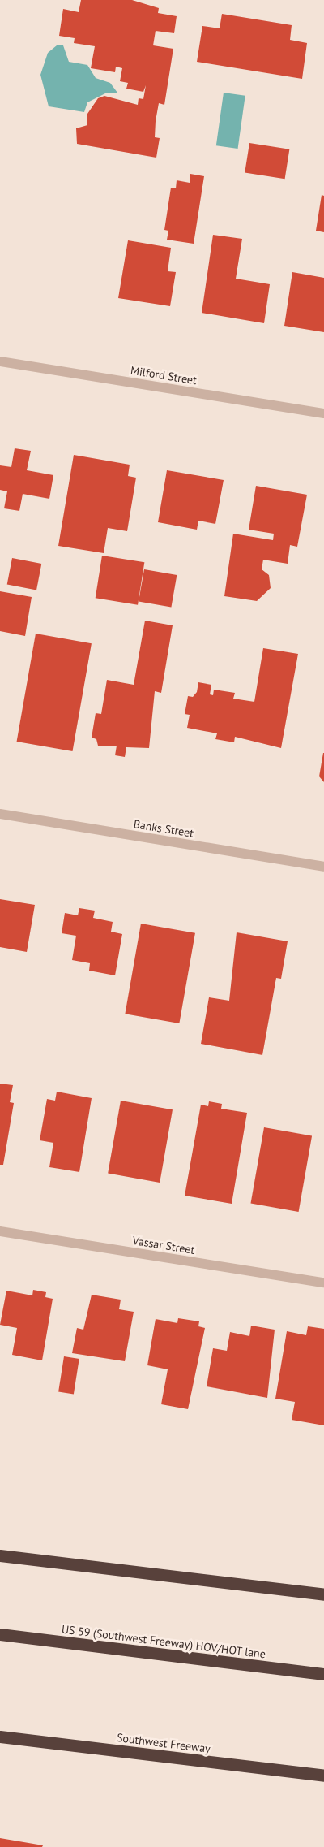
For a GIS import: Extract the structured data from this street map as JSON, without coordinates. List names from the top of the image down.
{
  "streets": {
    "highway": ["US 59 (Southwest Freeway) HOV/HOT lane", "Southwest Freeway"],
    "street": ["Milford Street", "Banks Street", "Vassar Street"]
  }
}
